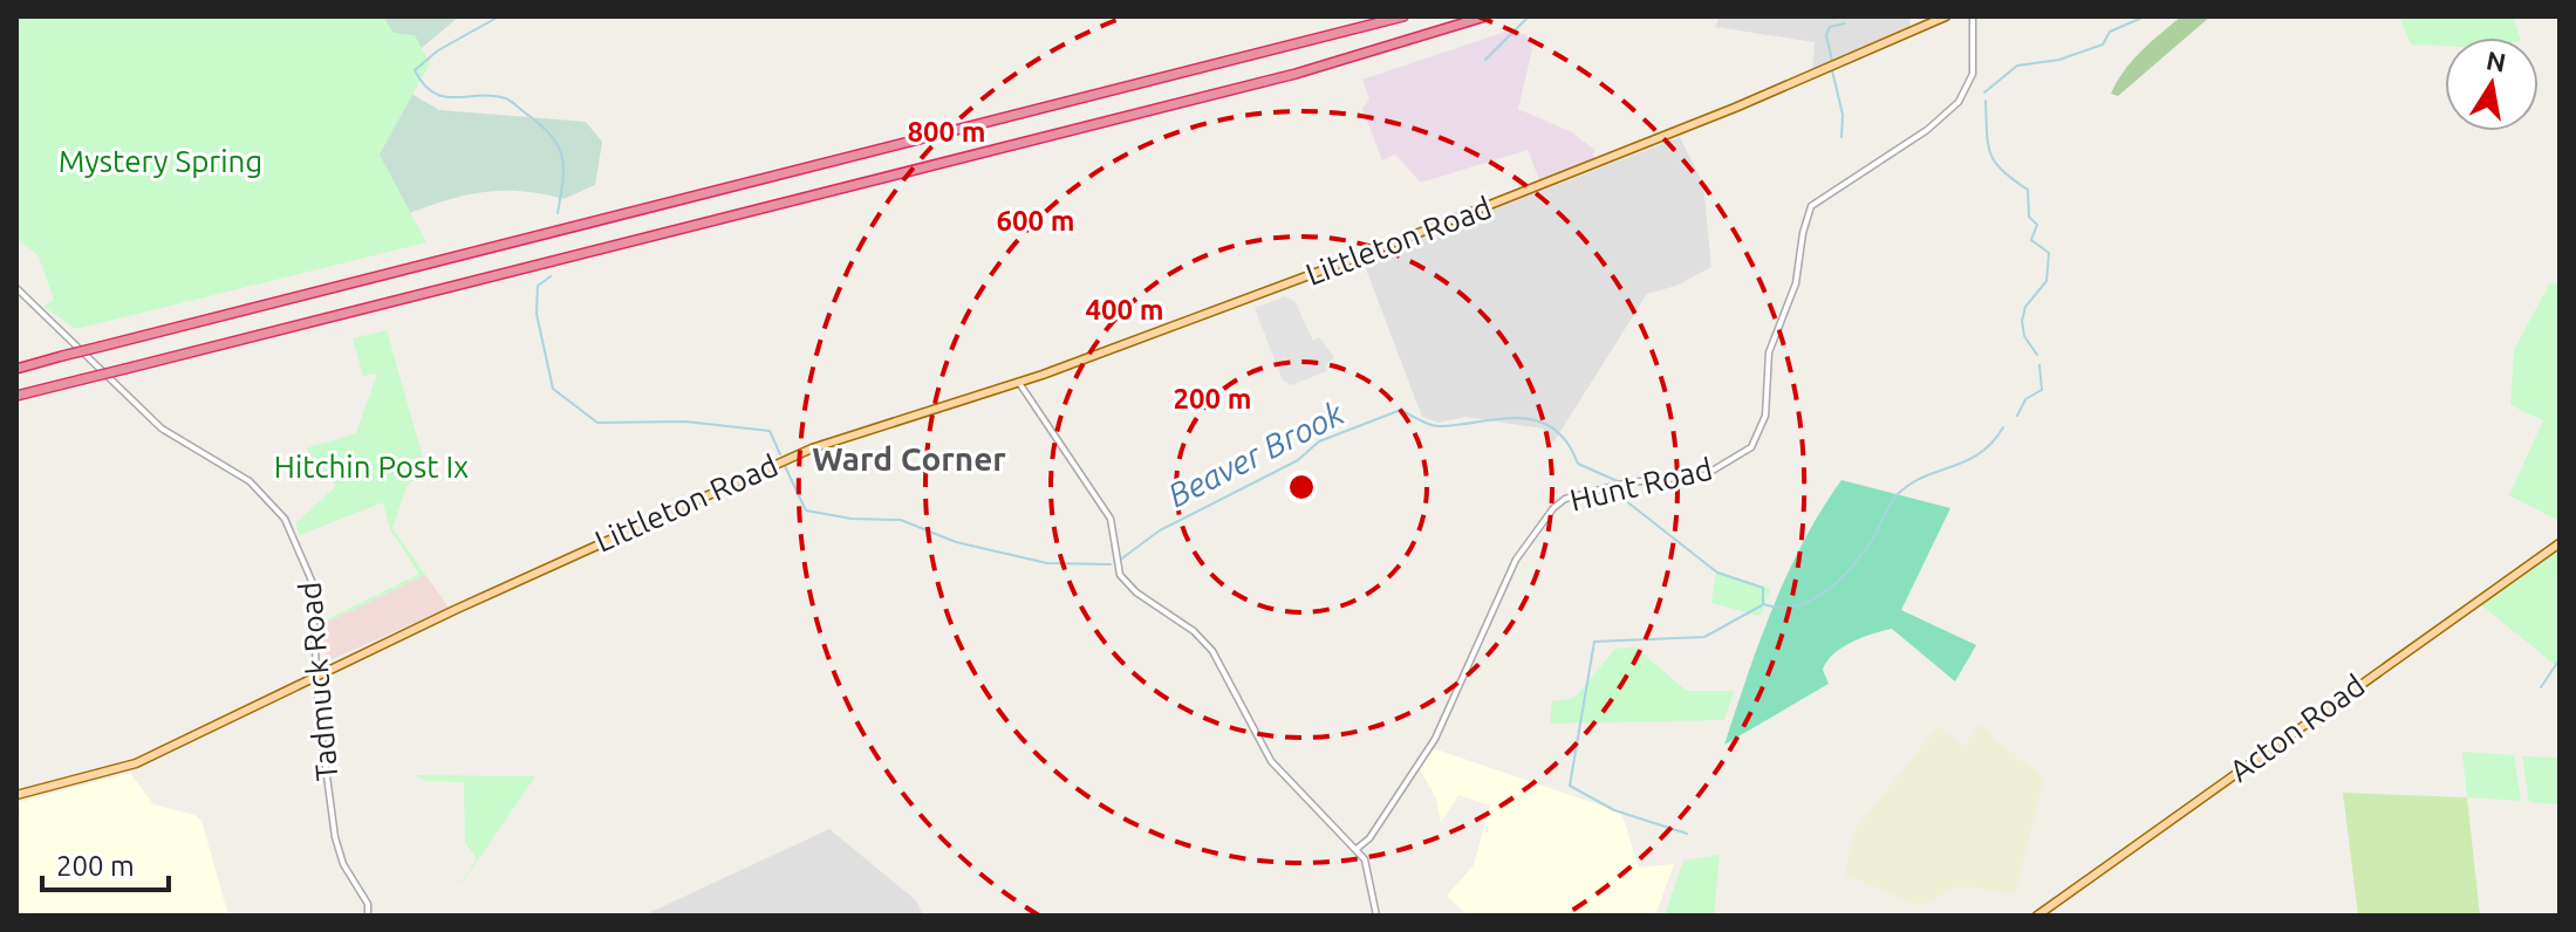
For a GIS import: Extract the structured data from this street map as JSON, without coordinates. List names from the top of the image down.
{
  "streets": {
    "main road": ["Littleton Road", "Acton Road"],
    "street": ["Hunt Road", "Tadmuck Road"]
  },
  "crossings": [
    ["Littleton Road", "Tadmuck Road"]
  ],
  "districts": ["Ward Corner"],
  "water": ["Beaver Brook"],
  "parks": ["Mystery Spring", "Hitchin Post Ix"],
  "scale_bar": "200 m",
  "north": "top",
  "rings": [
    "800 m",
    "600 m",
    "400 m",
    "200 m"
  ]
}
